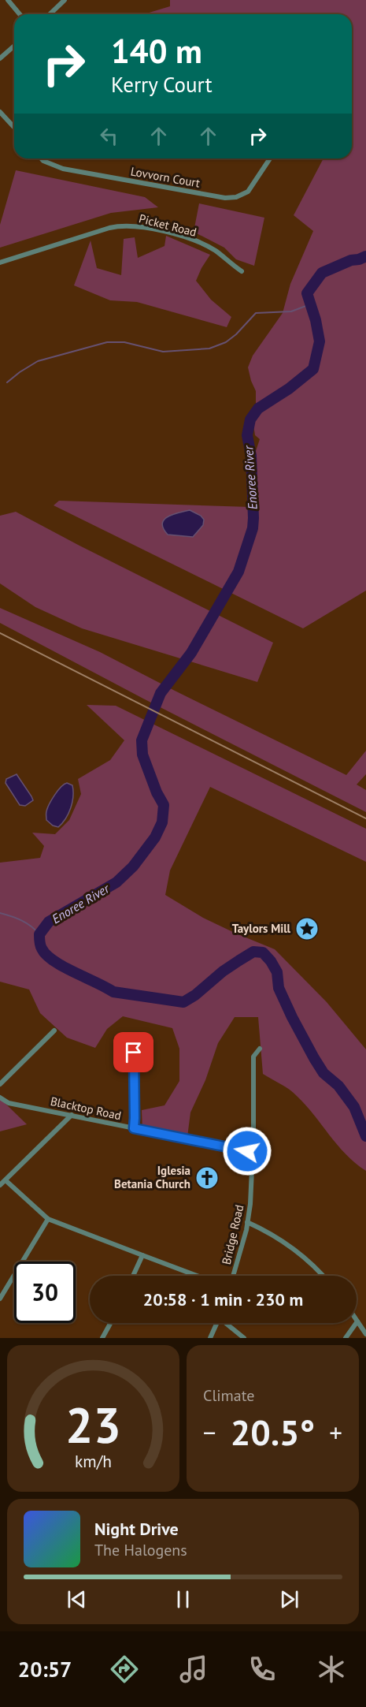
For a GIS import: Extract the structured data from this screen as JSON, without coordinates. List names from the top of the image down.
{
  "streets": {
    "street": [
      "Lovvorn Court",
      "Picket Road",
      "Blacktop Road",
      "Bridge Road"
    ]
  },
  "crossings": [
    ["Blacktop Road", "Bridge Road"]
  ],
  "water": ["Enoree River"],
  "places": {
    "place": ["Taylors Mill"],
    "church": ["Iglesia Betania Church"]
  },
  "page": {
    "turn": ["140 m", "Kerry Court"],
    "limit": "30",
    "trip": "20:58 · 1 min · 230 m",
    "tile": "Climate",
    "heat": ["−", "20.5°", "+"],
    "song": ["Night Drive", "The Halogens"],
    "tabs": "20:57",
    "gauge": ["23", "km/h"]
  }
}
